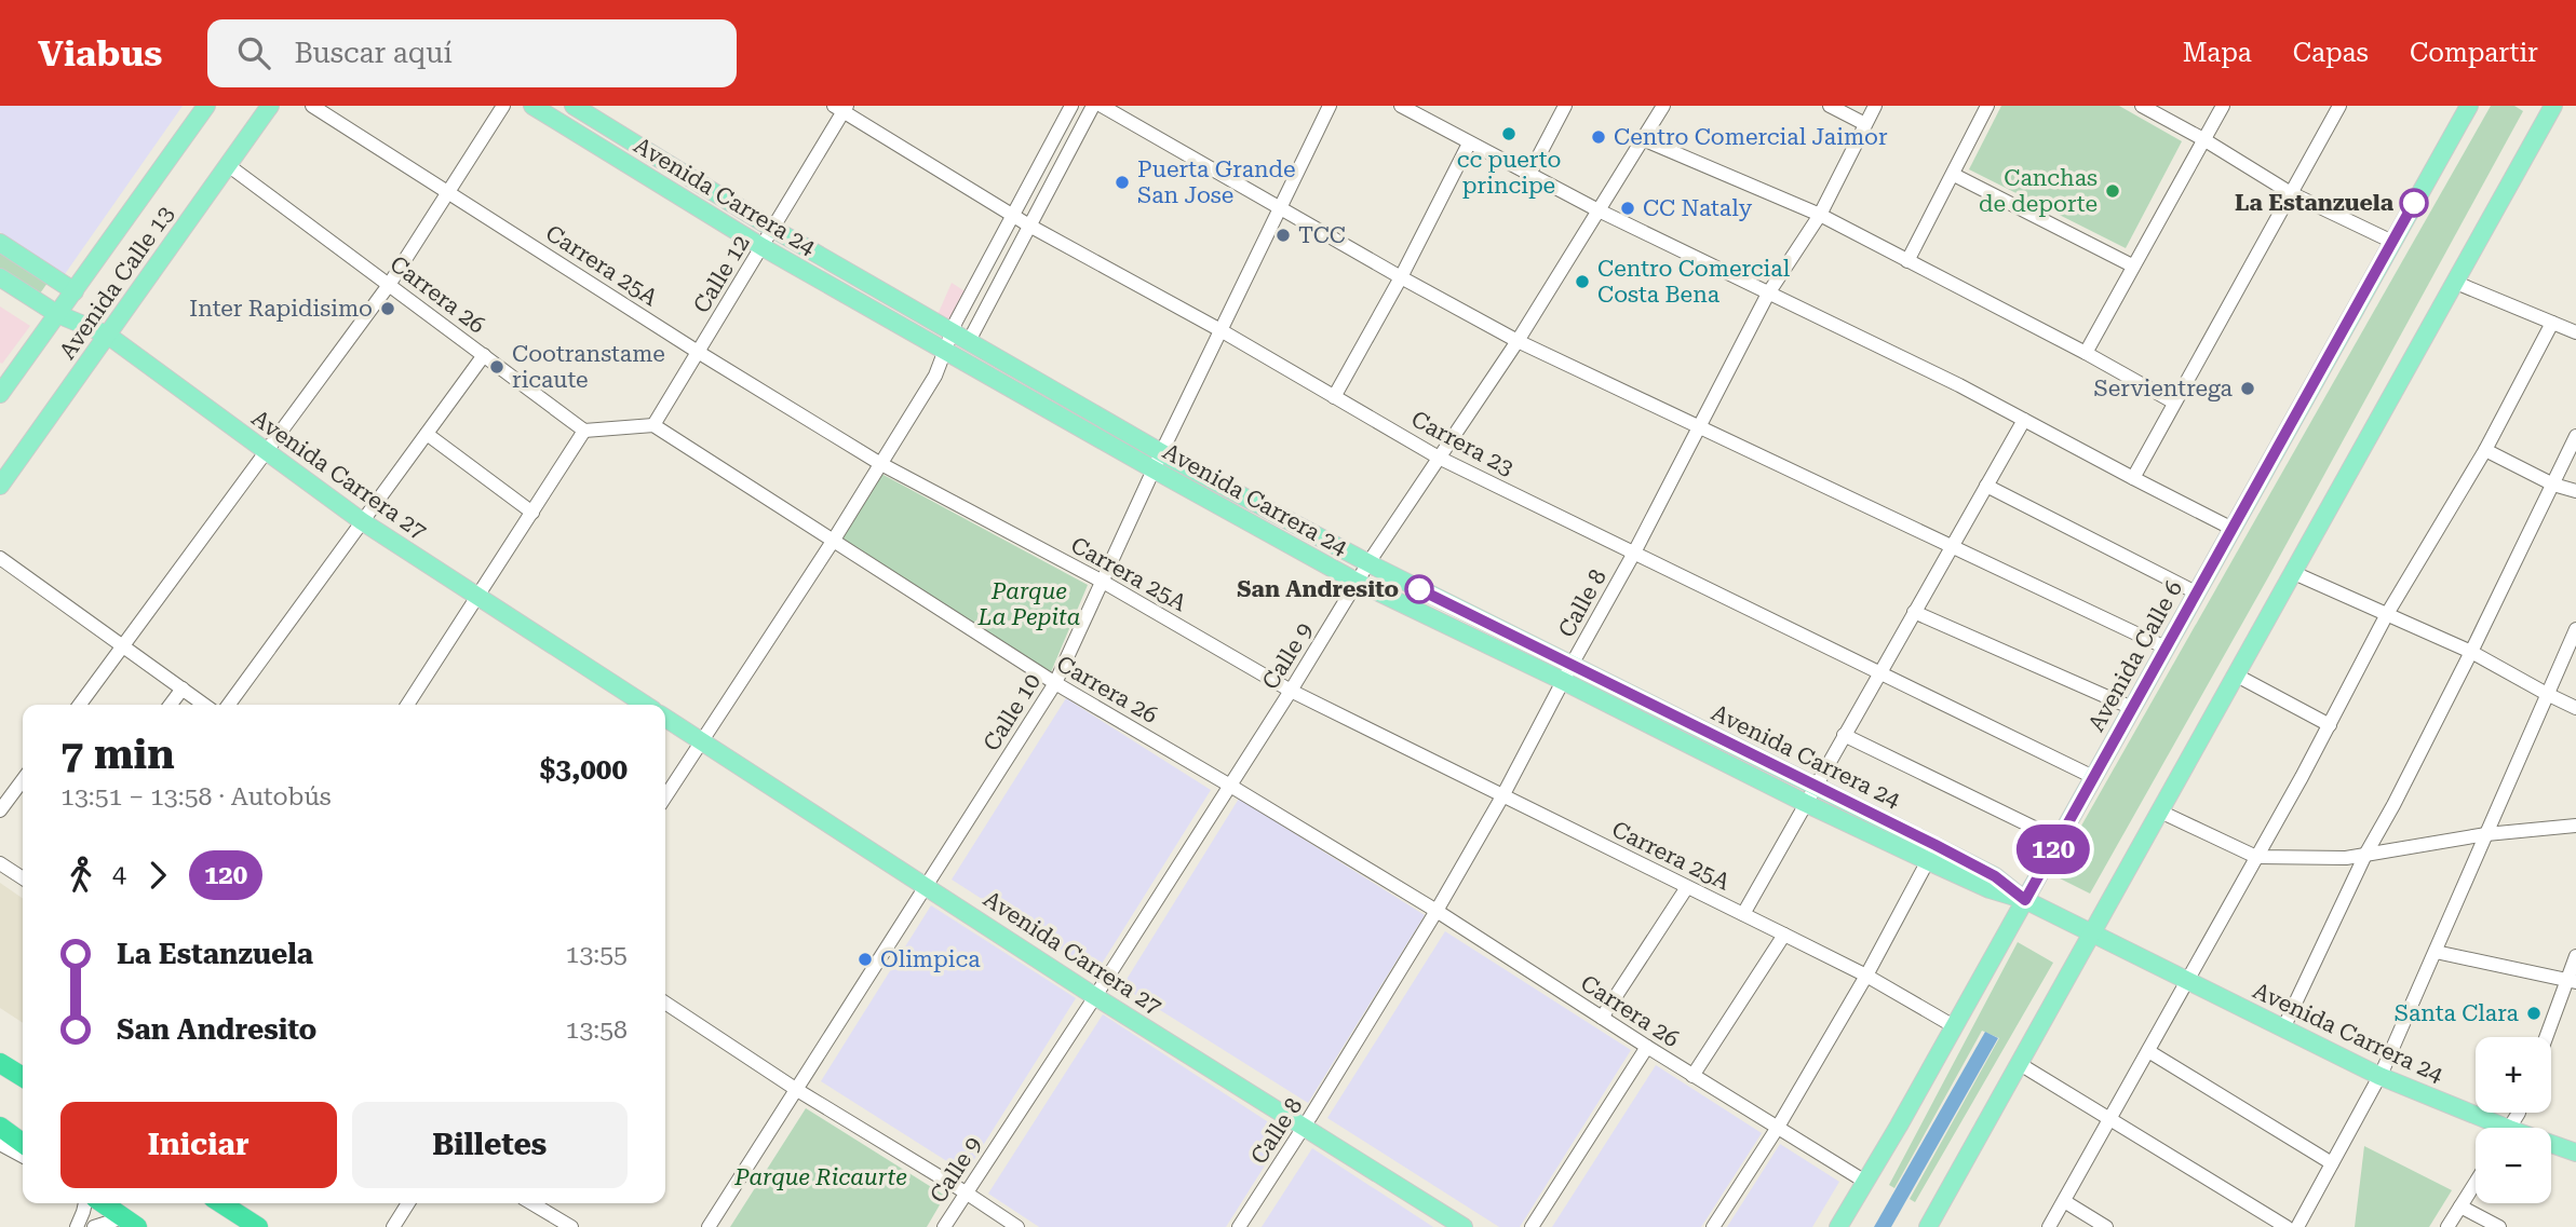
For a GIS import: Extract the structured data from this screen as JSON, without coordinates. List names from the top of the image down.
{
  "streets": {
    "main road": [
      "Avenida Carrera 24",
      "Avenida Calle 13",
      "Avenida Carrera 27",
      "Avenida Calle 6"
    ],
    "street": [
      "Carrera 25A",
      "Calle 12",
      "Carrera 26",
      "Carrera 23",
      "Calle 8",
      "Calle 9",
      "Calle 10"
    ]
  },
  "crossings": [
    ["Avenida Carrera 24", "Calle 12"],
    ["Avenida Carrera 24", "Calle 8"],
    ["Avenida Carrera 24", "Calle 9"],
    ["Avenida Carrera 24", "Avenida Calle 6"],
    ["Avenida Carrera 24", "Calle 10"],
    ["Carrera 25A", "Calle 12"],
    ["Carrera 25A", "Calle 8"],
    ["Carrera 25A", "Calle 9"],
    ["Carrera 25A", "Avenida Calle 6"],
    ["Carrera 25A", "Calle 10"],
    ["Calle 12", "Carrera 26"],
    ["Calle 12", "Carrera 23"],
    ["Avenida Calle 13", "Carrera 26"],
    ["Avenida Calle 13", "Avenida Carrera 27"],
    ["Carrera 26", "Calle 8"],
    ["Carrera 26", "Calle 9"],
    ["Carrera 26", "Avenida Calle 6"],
    ["Carrera 26", "Calle 10"],
    ["Carrera 23", "Calle 8"],
    ["Carrera 23", "Calle 9"],
    ["Carrera 23", "Avenida Calle 6"],
    ["Carrera 23", "Calle 10"],
    ["Avenida Carrera 27", "Calle 8"],
    ["Avenida Carrera 27", "Calle 9"],
    ["Avenida Carrera 27", "Calle 10"]
  ],
  "parks": ["Parque La Pepita", "Parque Ricaurte"],
  "places": [
    "cc puerto principe",
    "Centro Comercial Jaimor",
    "Puerta Grande San Jose",
    "Canchas de deporte",
    "La Estanzuela",
    "CC Nataly",
    "TCC",
    "Centro Comercial Costa Bena",
    "Inter Rapidisimo",
    "Cootranstame ricaute",
    "Servientrega",
    "San Andresito",
    "Olimpica",
    "Santa Clara"
  ],
  "lines": ["bus line 120"],
  "page": {
    "header": "Viabus",
    "search": "Buscar aquí",
    "nav": ["Mapa", "Capas", "Compartir"],
    "on_map": "120",
    "heading": ["7 min", "13:51 – 13:58 · Autobús", "$3,000"],
    "legs": ["4", "120"],
    "list": [
      {
        "name": "La Estanzuela",
        "value": "13:55"
      },
      {
        "name": "San Andresito",
        "value": "13:58"
      }
    ],
    "map_buttons": ["+", "−"],
    "buttons": ["Iniciar", "Billetes"]
  }
}
